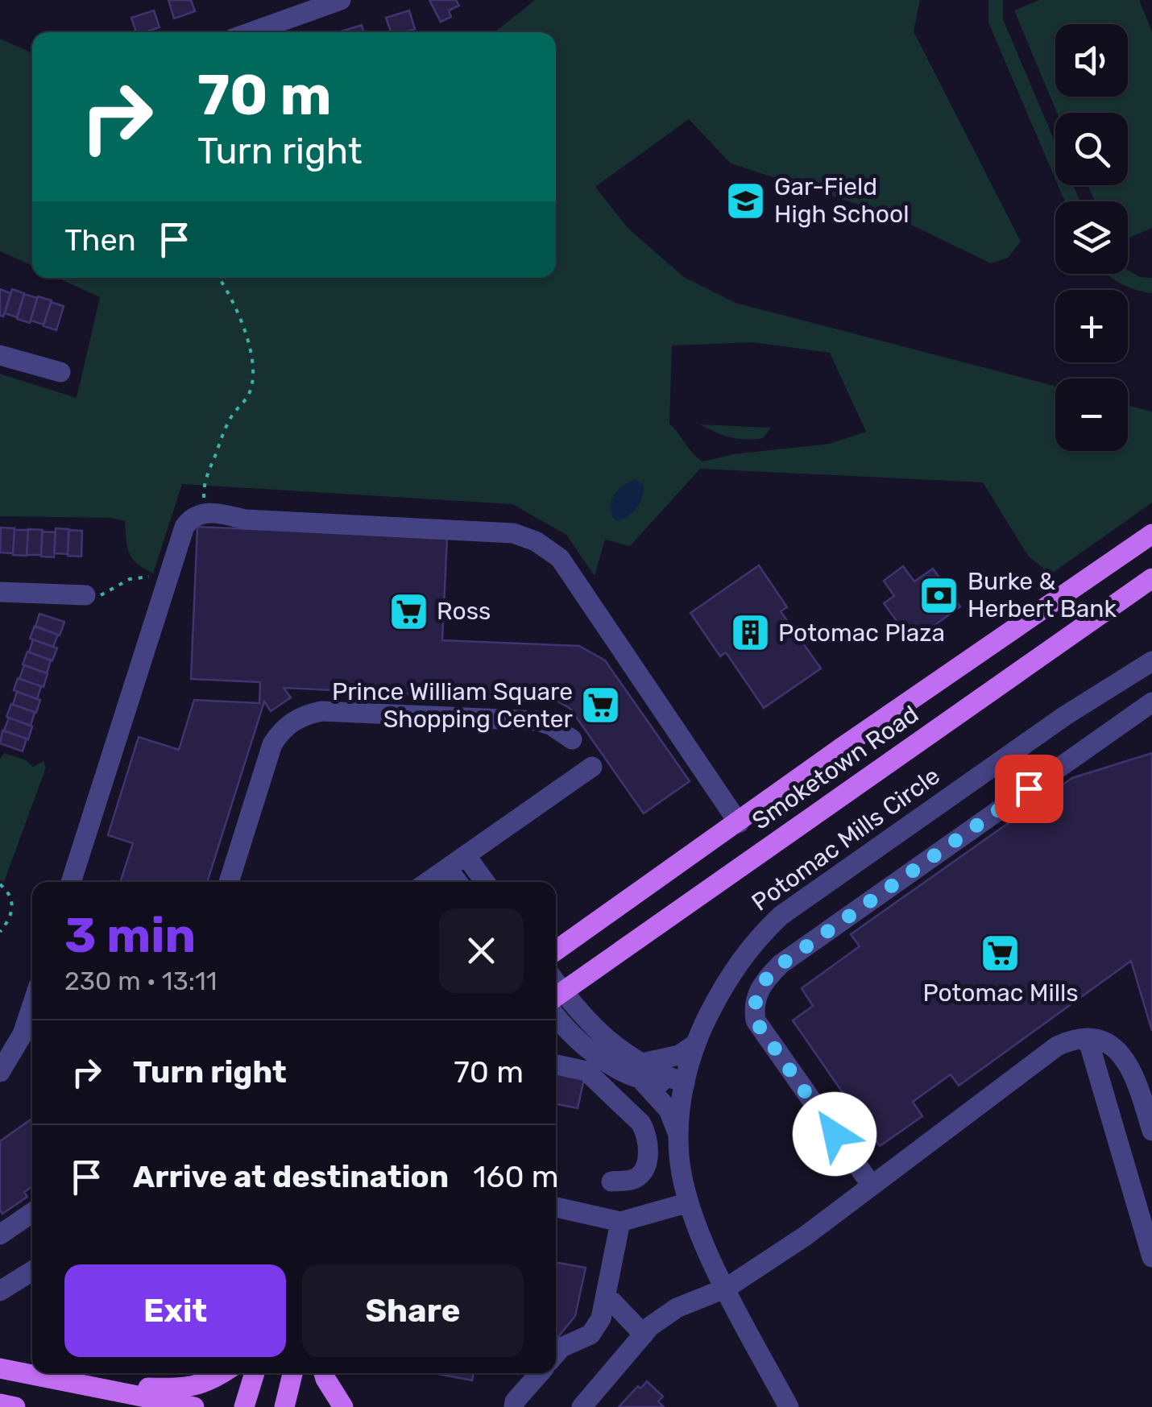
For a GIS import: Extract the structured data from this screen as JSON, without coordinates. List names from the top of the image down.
{
  "streets": {
    "main road": ["Smoketown Road"],
    "street": ["Potomac Mills Circle"]
  },
  "places": {
    "school or university": ["Gar-Field High School"],
    "bank": ["Burke & Herbert Bank"],
    "supermarket": ["Ross", "Prince William Square Shopping Center", "Potomac Mills"],
    "building": ["Potomac Plaza"]
  },
  "page": {
    "map_buttons": ["+", "−"],
    "turn": ["70 m", "Turn right"],
    "then": "Then",
    "heading": ["3 min", "230 m · 13:11"],
    "list": [
      {
        "name": "Turn right",
        "value": "70 m"
      },
      {
        "name": "Arrive at destination",
        "value": "160 m"
      }
    ],
    "buttons": ["Exit", "Share"]
  }
}
